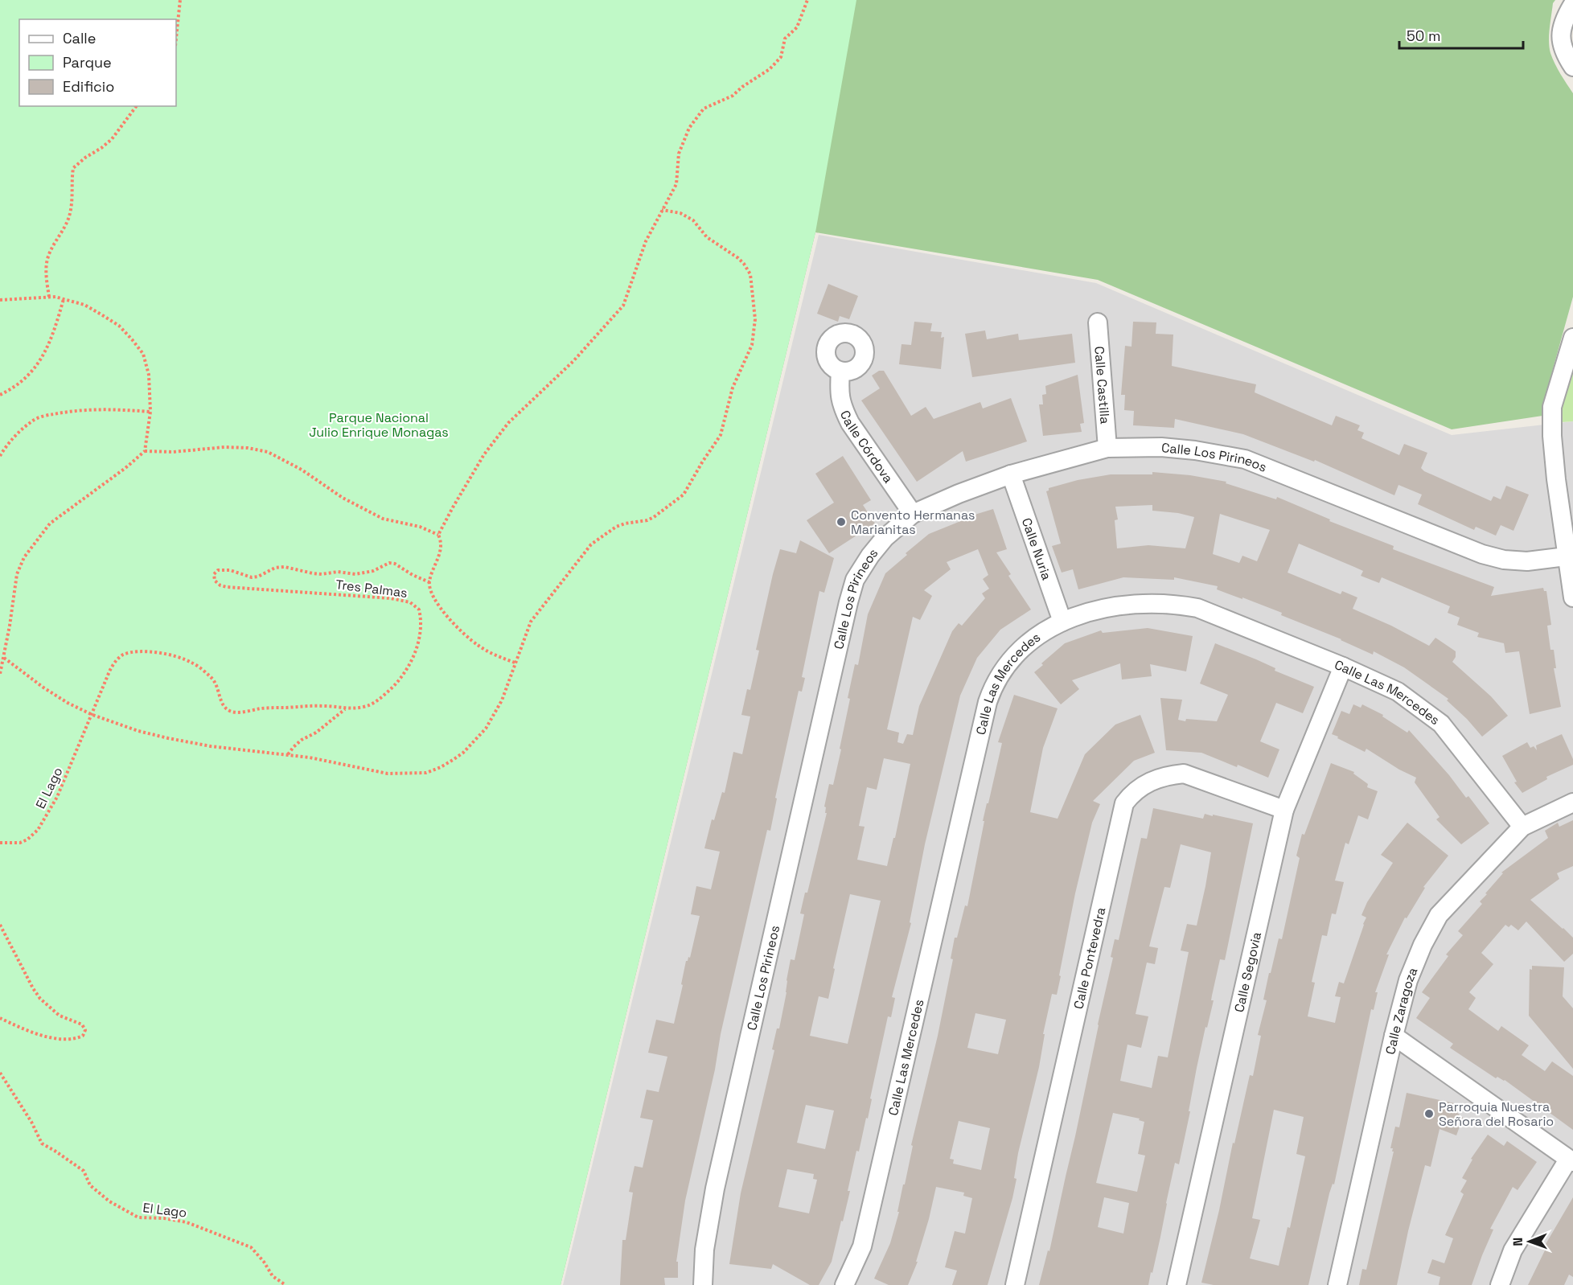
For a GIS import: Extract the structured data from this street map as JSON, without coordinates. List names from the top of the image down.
{
  "streets": {
    "street": [
      "Calle Castilla",
      "Calle Córdova",
      "Calle Los Pirineos",
      "Calle Nuria",
      "Calle Las Mercedes",
      "Calle Pontevedra",
      "Calle Segovia",
      "Calle Zaragoza"
    ],
    "path": ["Tres Palmas", "El Lago"]
  },
  "crossings": [
    ["Calle Castilla", "Calle Los Pirineos"],
    ["Calle Córdova", "Calle Los Pirineos"],
    ["Calle Los Pirineos", "Calle Nuria"],
    ["Calle Nuria", "Calle Las Mercedes"],
    ["Tres Palmas", "El Lago"],
    ["Calle Las Mercedes", "Calle Segovia"],
    ["Calle Las Mercedes", "Calle Zaragoza"],
    ["Calle Pontevedra", "Calle Segovia"]
  ],
  "parks": ["Parque Nacional Julio Enrique Monagas"],
  "places": ["Convento Hermanas Marianitas", "Parroquia Nuestra Señora del Rosario"],
  "legend": ["Calle", "Parque", "Edificio"],
  "scale_bar": "50 m",
  "north": "left"
}
